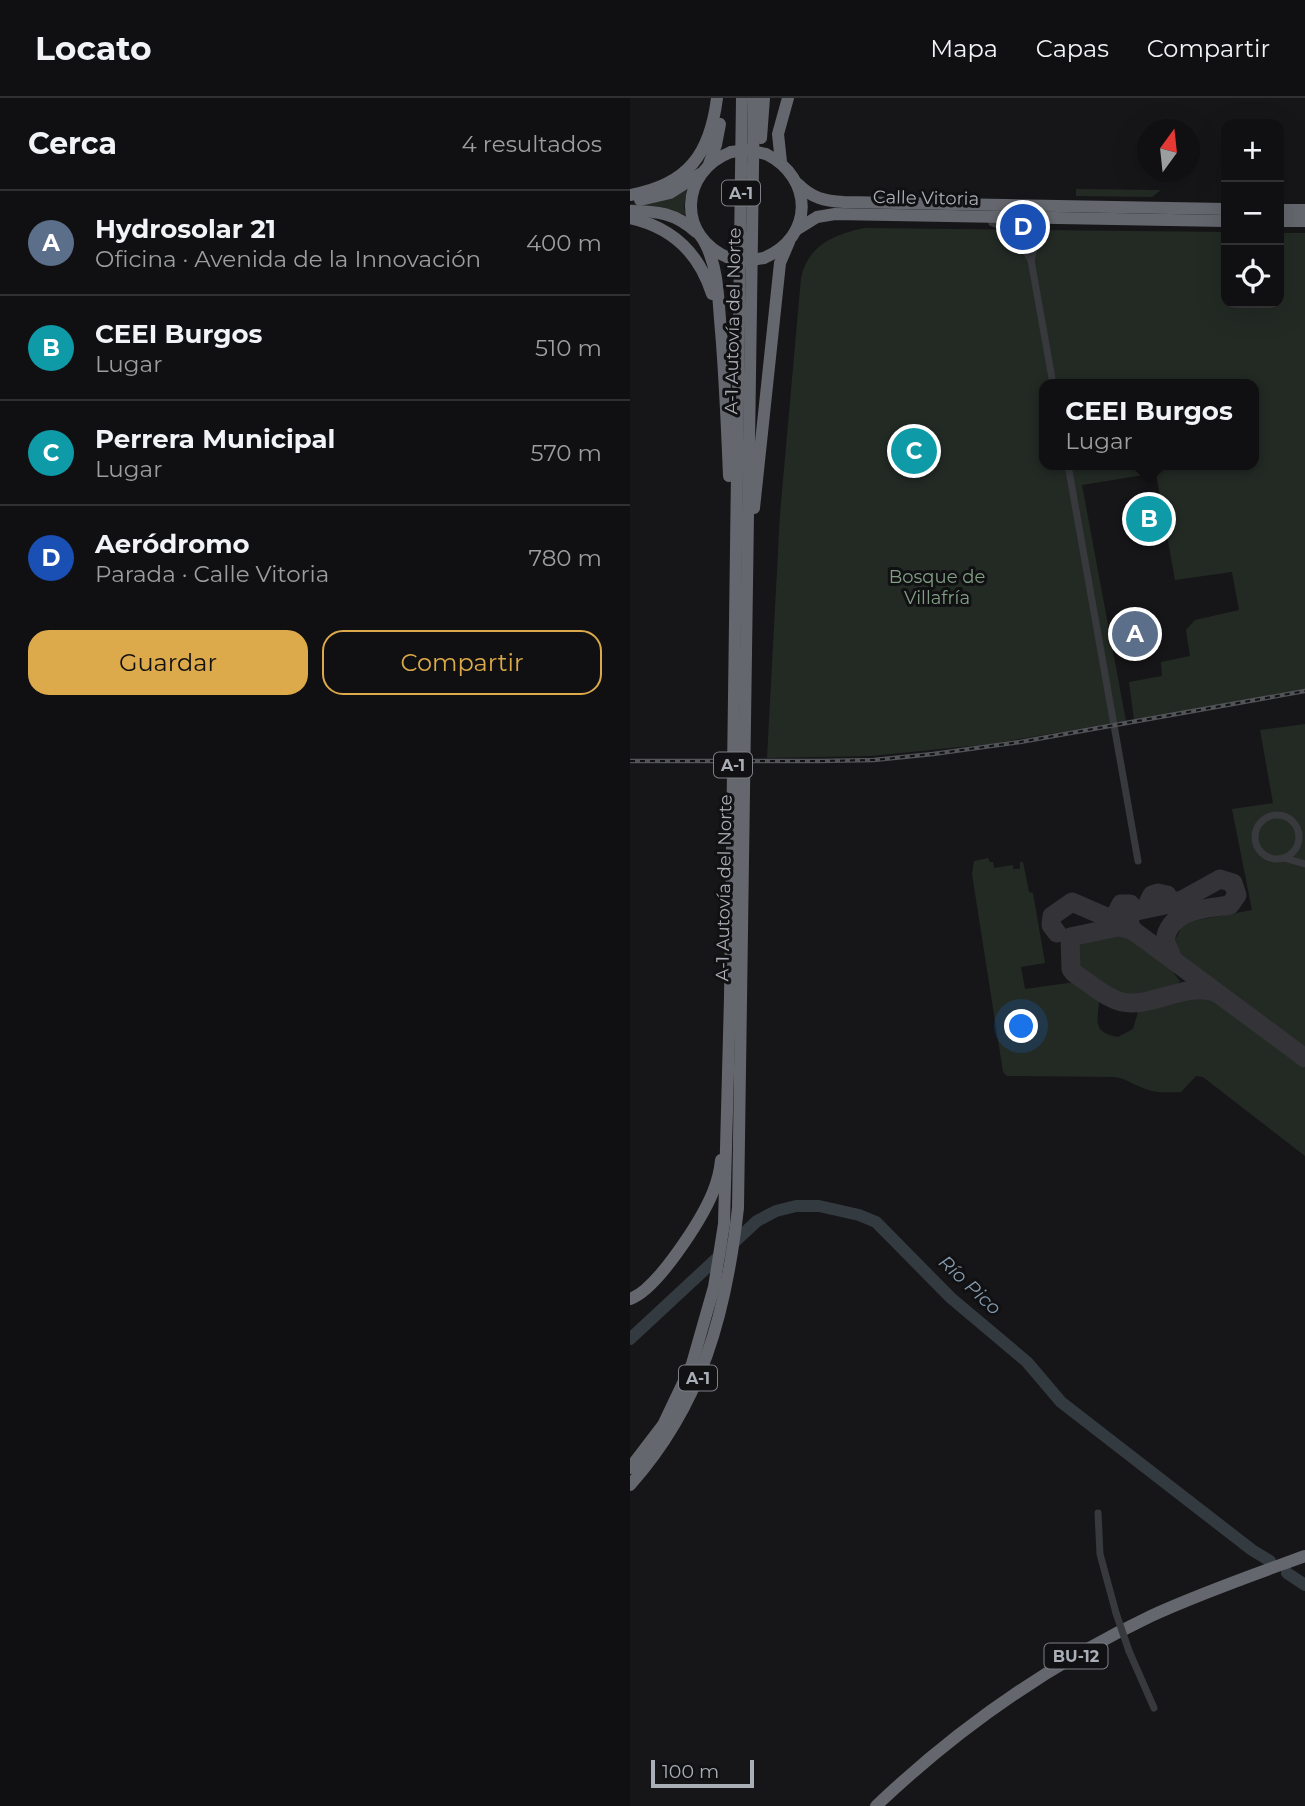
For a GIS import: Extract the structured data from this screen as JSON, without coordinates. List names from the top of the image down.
{
  "streets": {
    "highway": [
      "A-1",
      "Calle Vitoria",
      "A-1 Autovía del Norte",
      "BU-12"
    ]
  },
  "crossings": [
    ["A-1", "Calle Vitoria"],
    ["A-1", "A-1 Autovía del Norte"]
  ],
  "water": ["Río Pico"],
  "parks": ["Bosque de Villafría"],
  "scale_bar": "100 m",
  "north": "top",
  "page": {
    "header": "Locato",
    "nav": ["Mapa", "Capas", "Compartir"],
    "heading": ["Cerca", "4 resultados"],
    "map_buttons": ["+", "−"],
    "list": [
      {
        "mark": "A",
        "name": "Hydrosolar 21",
        "note": "Oficina · Avenida de la Innovación",
        "value": "400 m"
      },
      {
        "mark": "B",
        "name": "CEEI Burgos",
        "note": "Lugar",
        "value": "510 m"
      },
      {
        "mark": "C",
        "name": "Perrera Municipal",
        "note": "Lugar",
        "value": "570 m"
      },
      {
        "mark": "D",
        "name": "Aeródromo",
        "note": "Parada · Calle Vitoria",
        "value": "780 m"
      }
    ],
    "pins": [
      "D",
      "C",
      "B",
      "A"
    ],
    "popup": ["CEEI Burgos", "Lugar"],
    "buttons": ["Guardar", "Compartir"],
    "scale": "100 m"
  }
}
